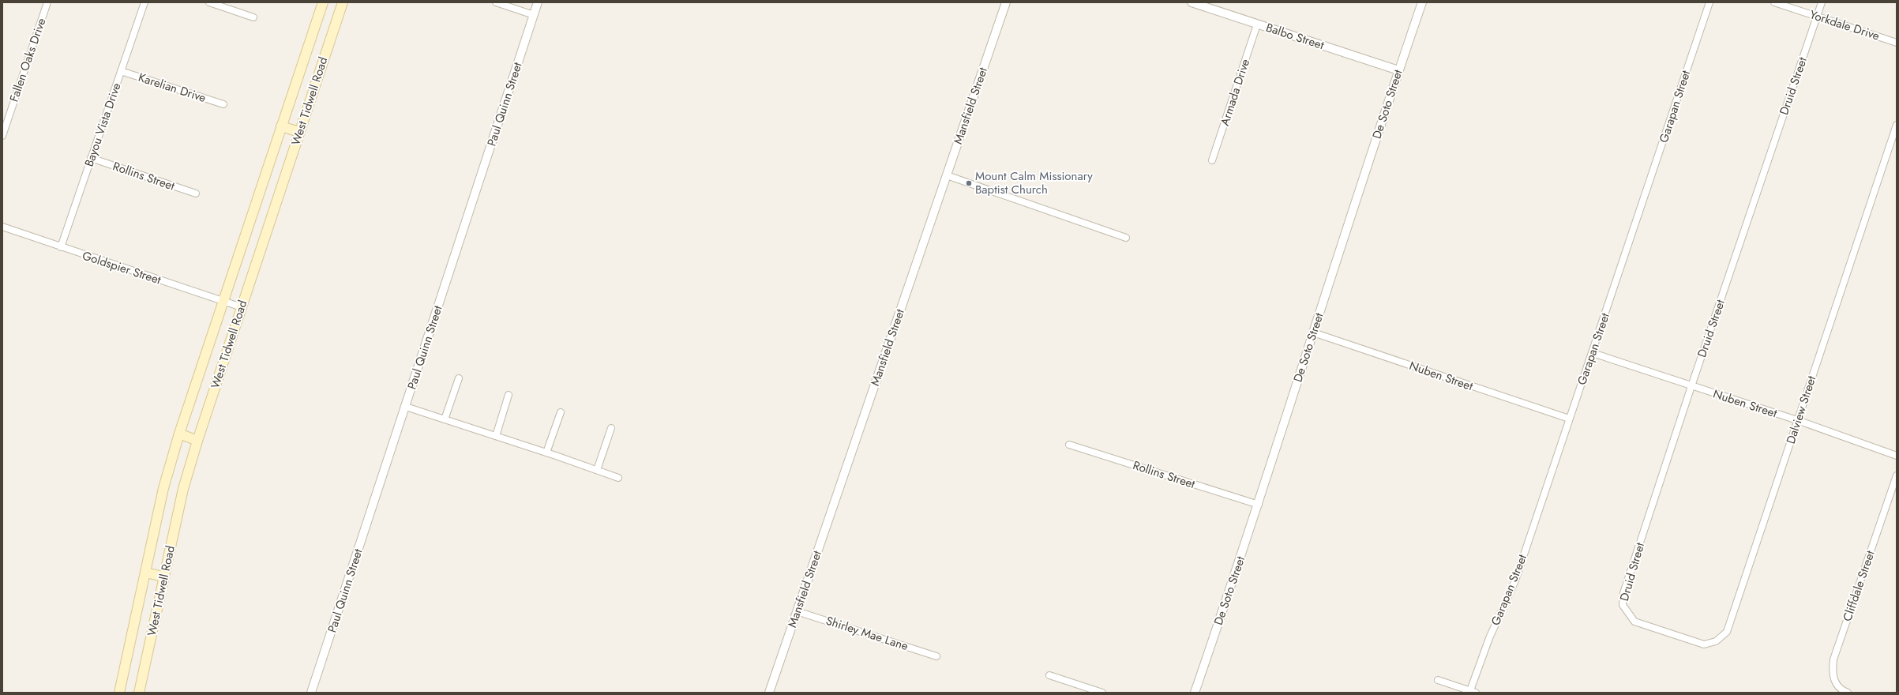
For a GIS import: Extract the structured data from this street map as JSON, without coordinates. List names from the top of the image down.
{
  "streets": {
    "main road": ["West Tidwell Road"],
    "street": [
      "Yorkdale Drive",
      "Balbo Street",
      "Fallen Oaks Drive",
      "Druid Street",
      "Karelian Drive",
      "Armada Drive",
      "Paul Quinn Street",
      "De Soto Street",
      "Mansfield Street",
      "Garapan Street",
      "Bayou Vista Drive",
      "Rollins Street",
      "Goldspier Street",
      "Nuben Street",
      "Dalview Street",
      "Cliffdale Street",
      "Shirley Mae Lane"
    ]
  },
  "crossings": [
    ["Yorkdale Drive", "Druid Street"],
    ["Balbo Street", "Armada Drive"],
    ["Balbo Street", "De Soto Street"],
    ["Druid Street", "Nuben Street"],
    ["Druid Street", "Dalview Street"],
    ["Karelian Drive", "Bayou Vista Drive"],
    ["West Tidwell Road", "Goldspier Street"],
    ["De Soto Street", "Rollins Street"],
    ["De Soto Street", "Nuben Street"],
    ["Mansfield Street", "Shirley Mae Lane"],
    ["Garapan Street", "Nuben Street"],
    ["Bayou Vista Drive", "Rollins Street"],
    ["Bayou Vista Drive", "Goldspier Street"],
    ["Nuben Street", "Dalview Street"]
  ],
  "places": ["Mount Calm Missionary Baptist Church"]
}
